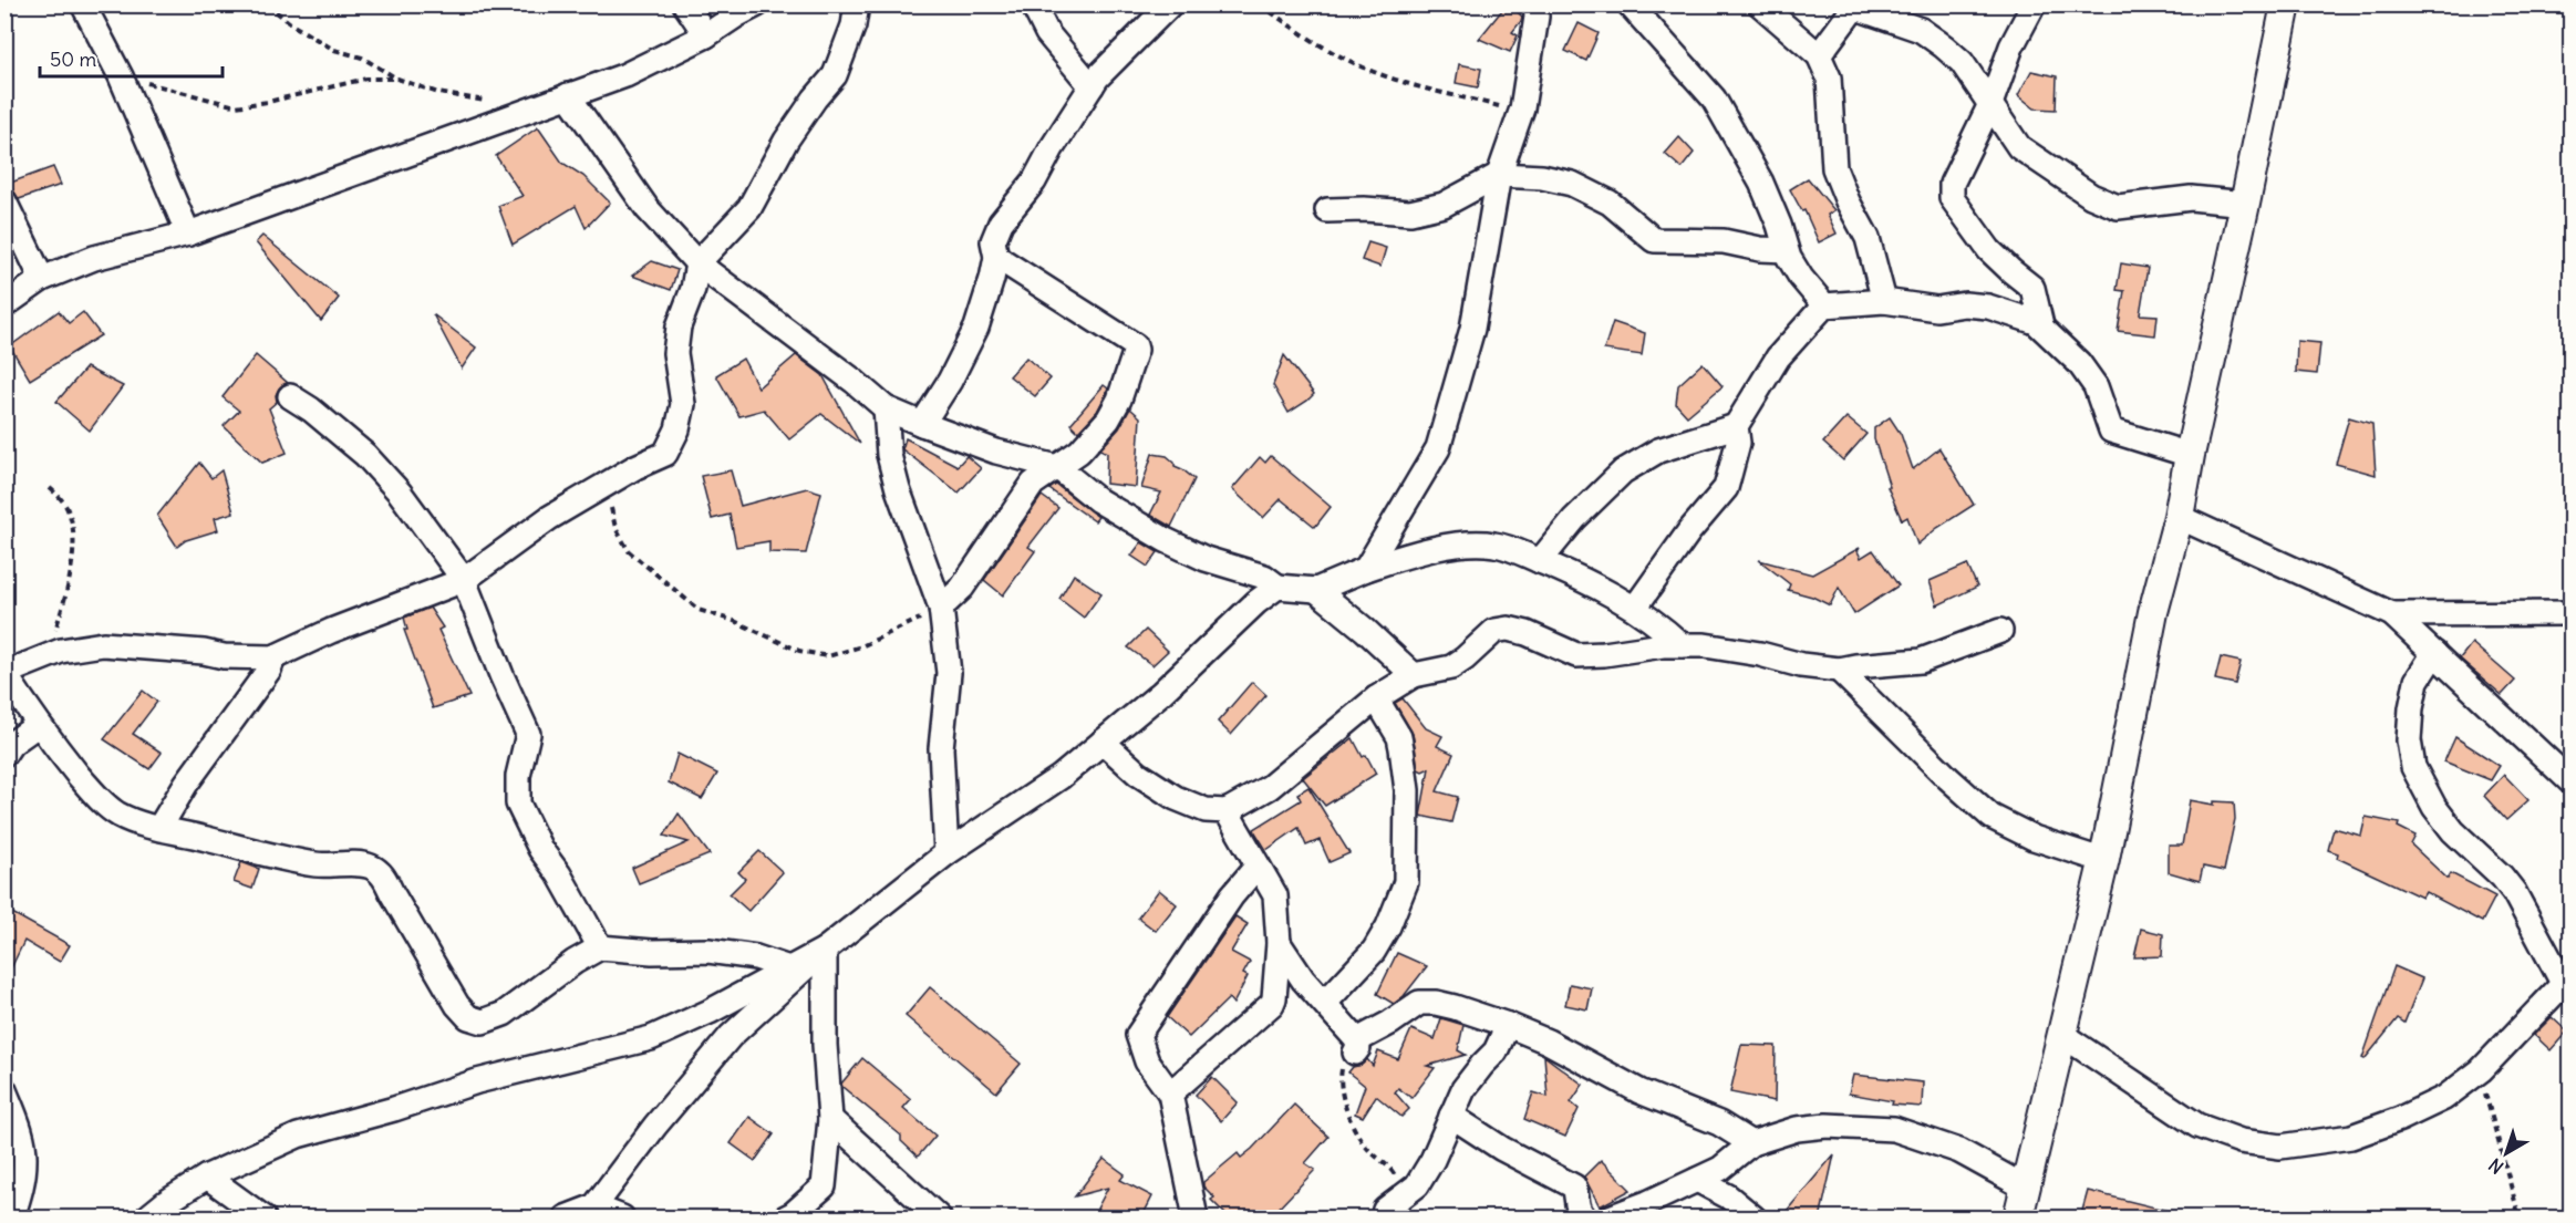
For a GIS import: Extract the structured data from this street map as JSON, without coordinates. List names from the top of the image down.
{
  "scale_bar": "50 m",
  "north": "bottom left"
}
